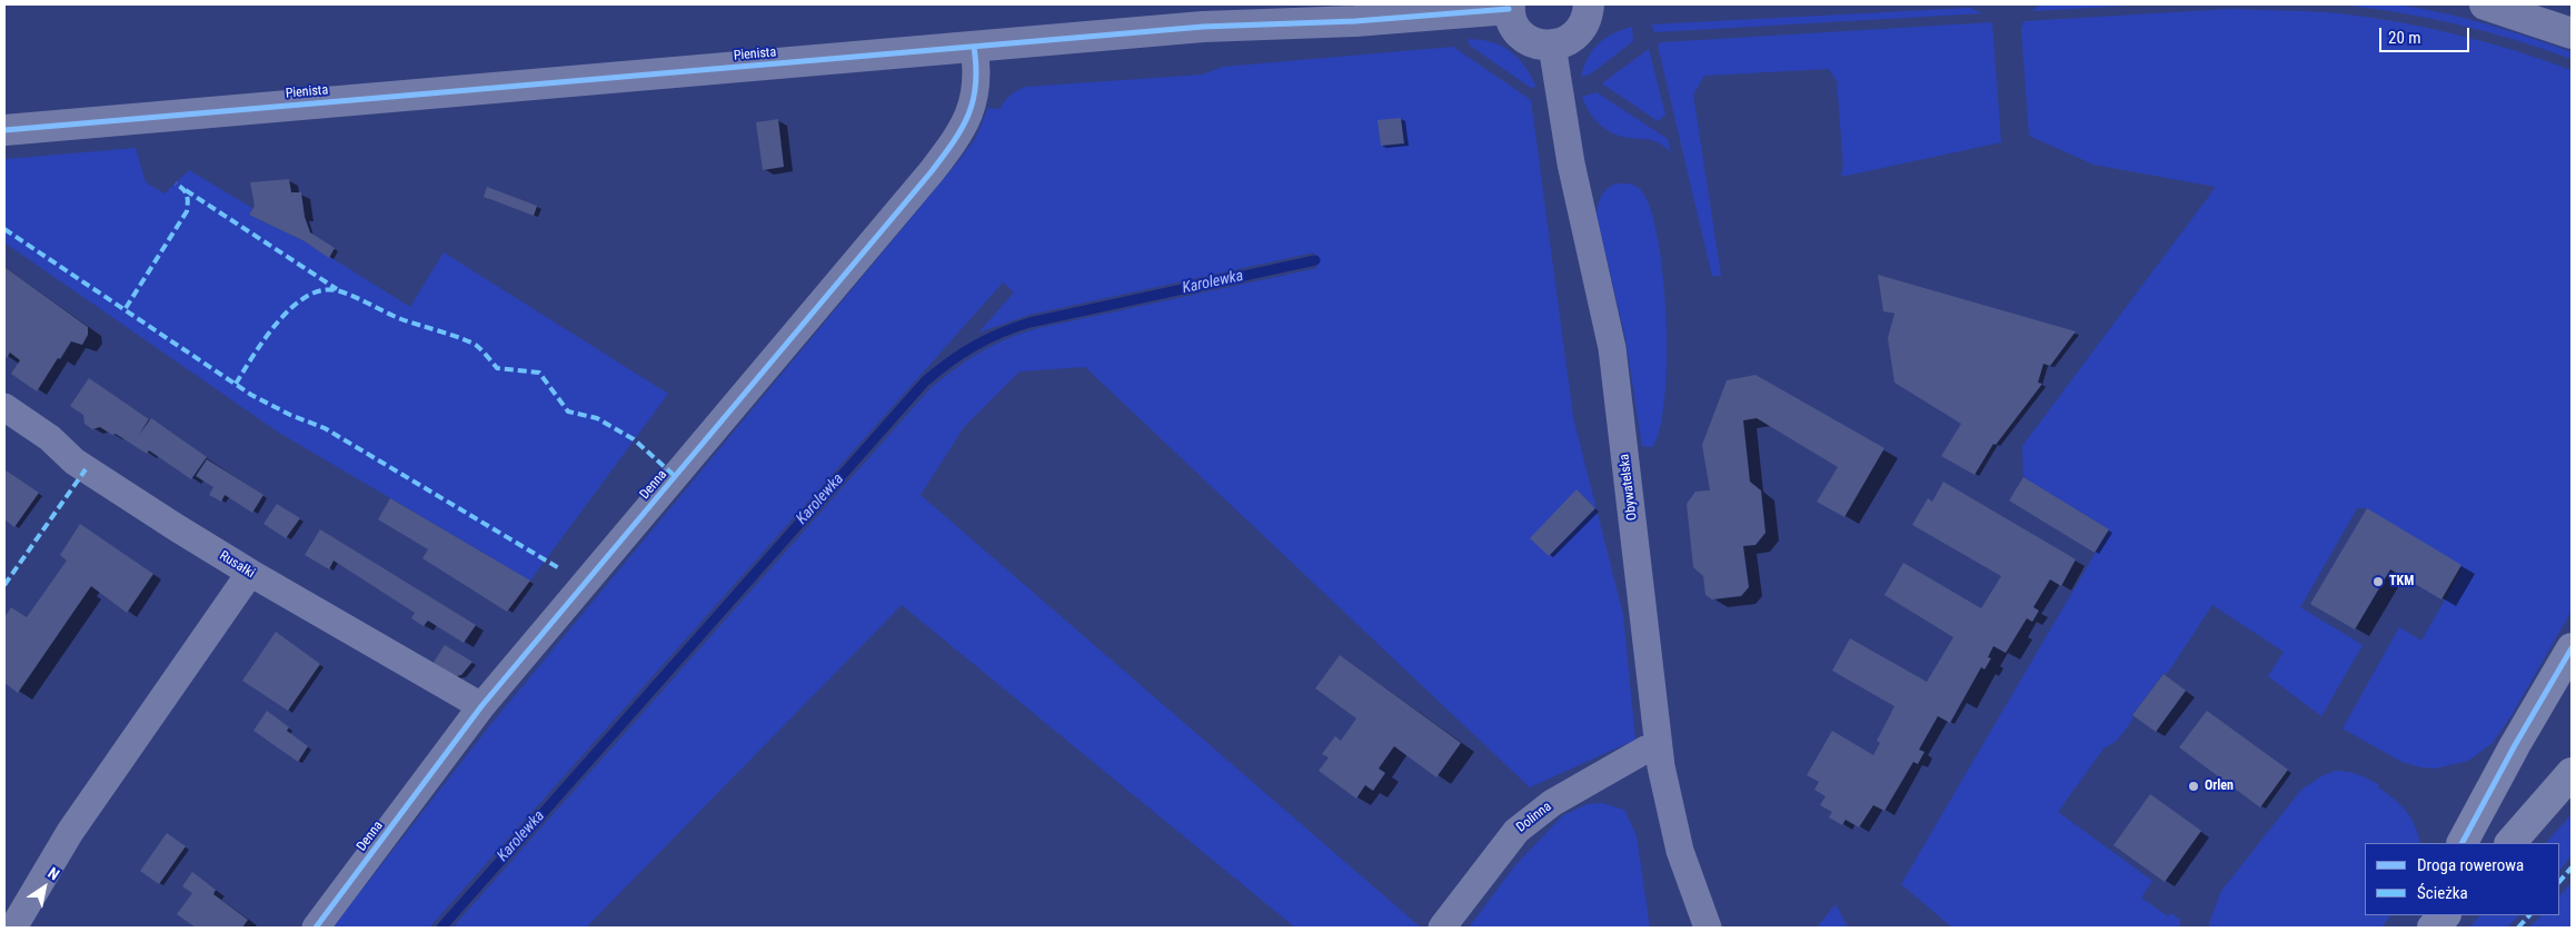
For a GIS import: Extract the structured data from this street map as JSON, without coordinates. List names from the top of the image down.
{
  "streets": {
    "street": [
      "Pienista",
      "Denna",
      "Obywatelska",
      "Rusałki",
      "Dolinna"
    ]
  },
  "crossings": [
    ["Pienista", "Denna"],
    ["Denna", "Rusałki"],
    ["Obywatelska", "Dolinna"]
  ],
  "water": ["Karolewka"],
  "places": ["TKM", "Orlen"],
  "legend": ["Droga rowerowa", "Ścieżka"],
  "scale_bar": "20 m",
  "north": "top right"
}
